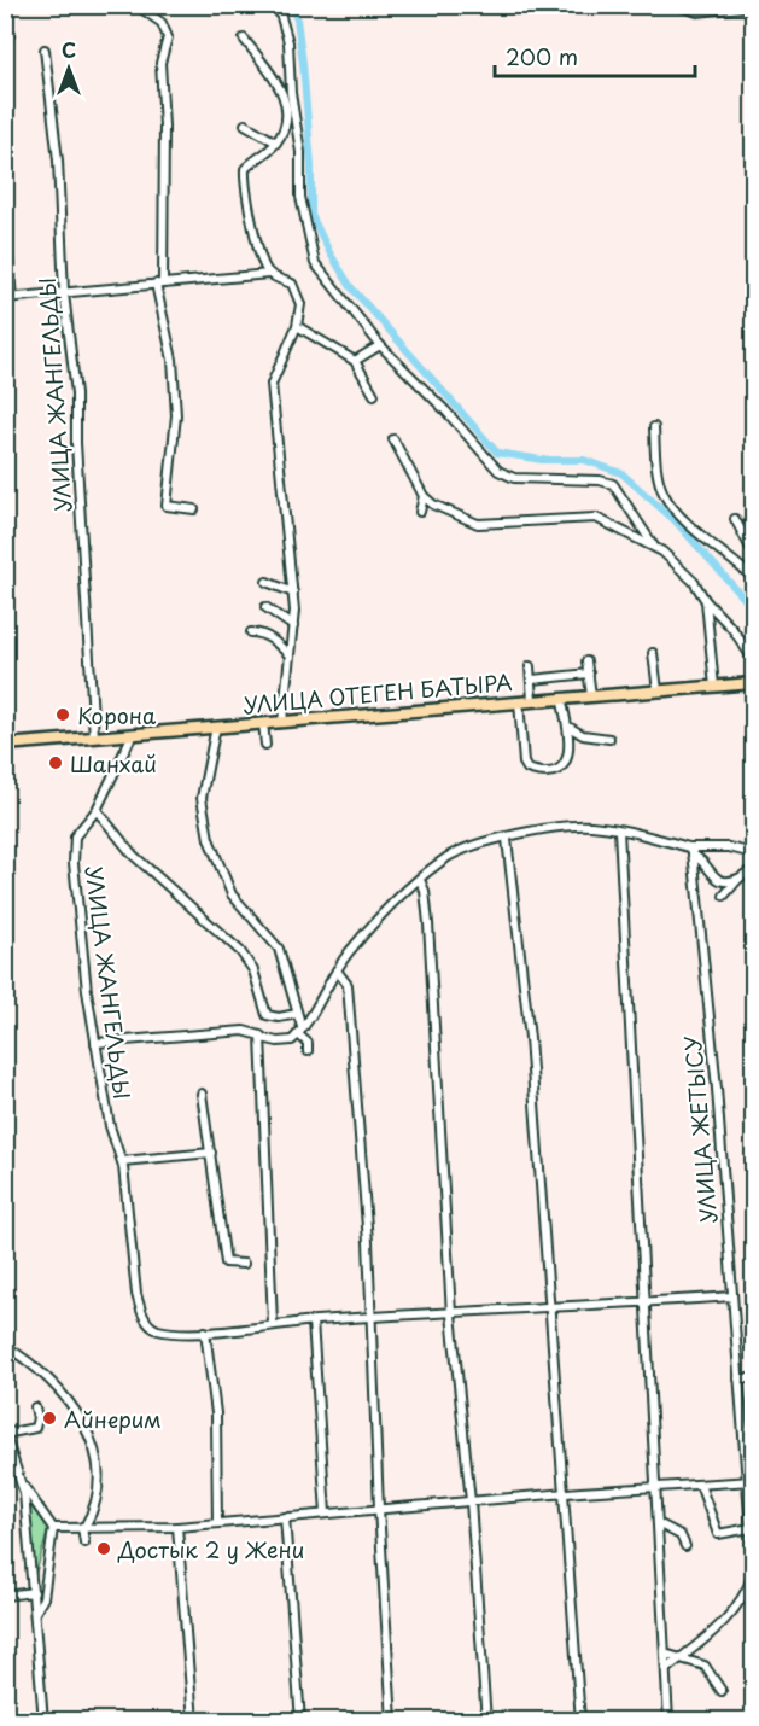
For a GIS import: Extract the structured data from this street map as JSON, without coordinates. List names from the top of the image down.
{
  "streets": {
    "main road": ["УЛИЦА ОТЕГЕН БАТЫРА"],
    "street": ["УЛИЦА ЖАНГЕЛЬДЫ", "УЛИЦА ЖЕТЫСУ"]
  },
  "crossings": [
    ["УЛИЦА ЖАНГЕЛЬДЫ", "УЛИЦА ОТЕГЕН БАТЫРА"],
    ["УЛИЦА ЖАНГЕЛЬДЫ", "УЛИЦА ЖЕТЫСУ"]
  ],
  "places": [
    "Корона",
    "Шанхай",
    "Айнерим",
    "Достык 2 у Жени"
  ],
  "scale_bar": "200 m",
  "north": "top"
}
